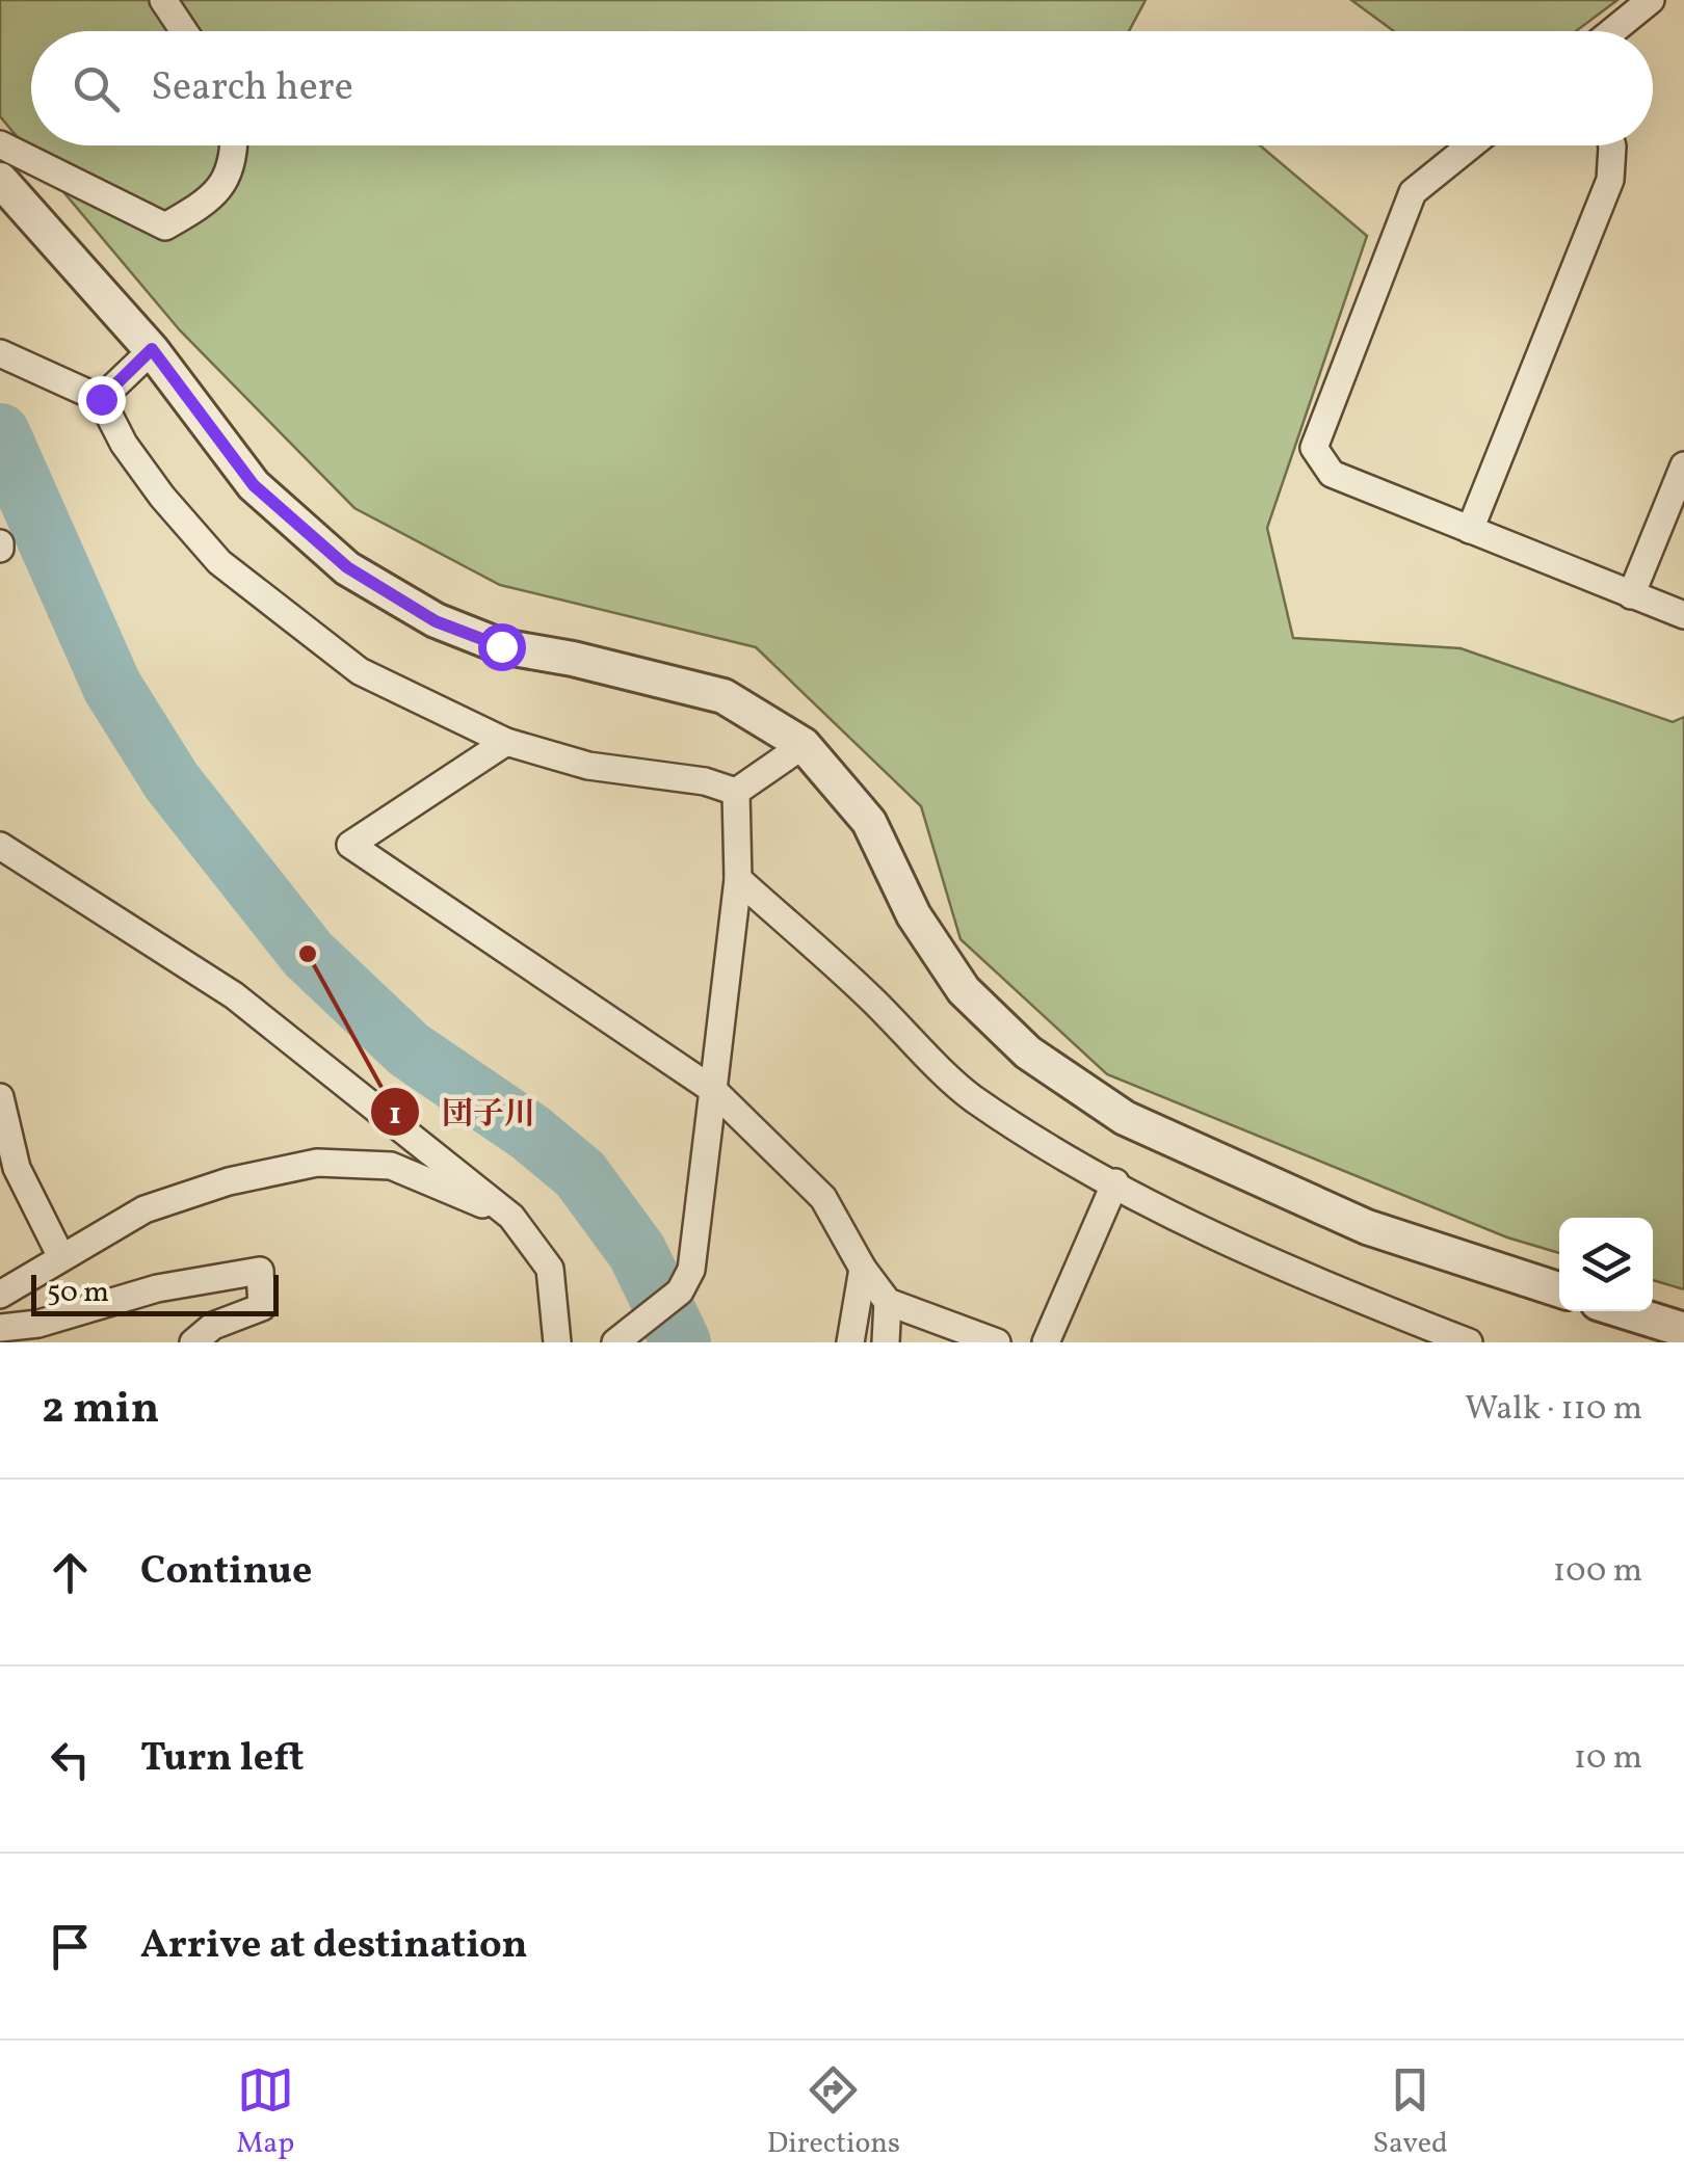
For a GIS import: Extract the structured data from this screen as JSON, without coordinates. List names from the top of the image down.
{
  "places": ["団子川"],
  "scale_bar": "50 m",
  "page": {
    "search": "Search here",
    "scale": "50 m",
    "heading": ["2 min", "Walk · 110 m"],
    "list": [
      ["Continue", "100 m"],
      ["Turn left", "10 m"],
      "Arrive at destination"
    ],
    "nav": ["Map", "Directions", "Saved"]
  }
}
